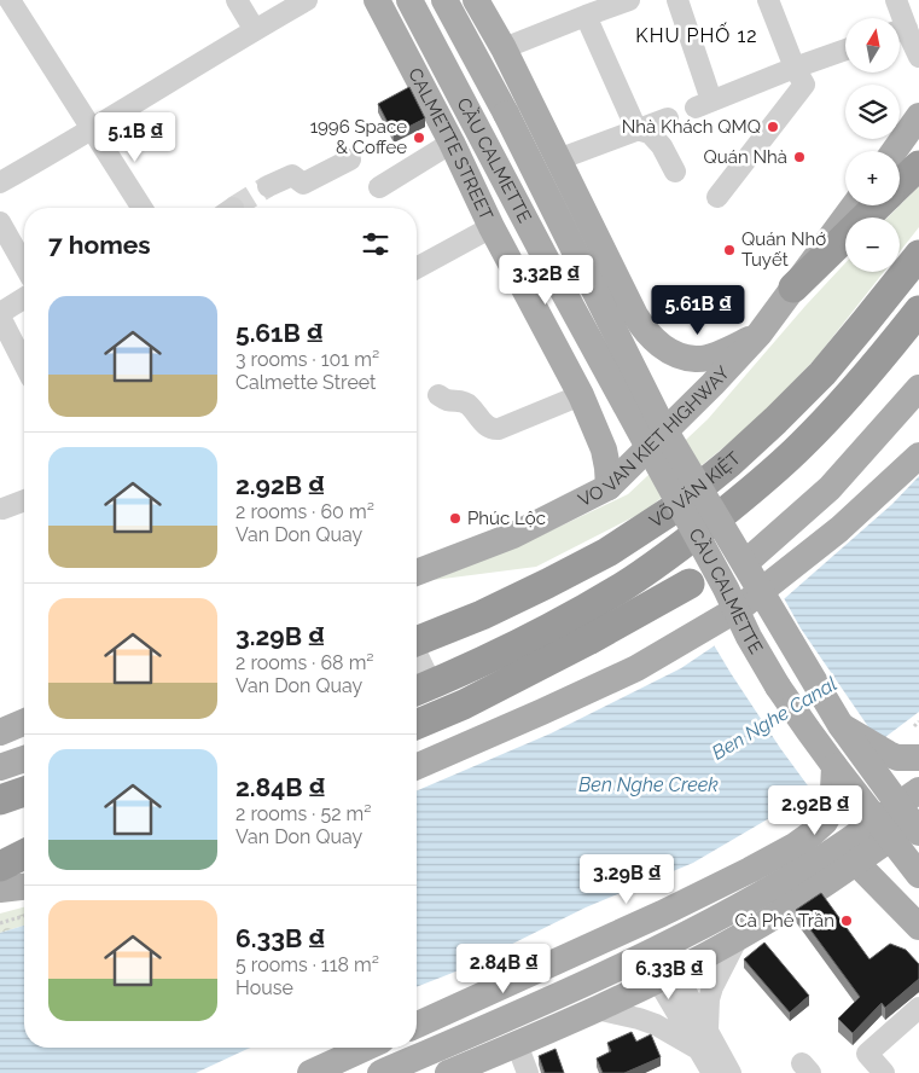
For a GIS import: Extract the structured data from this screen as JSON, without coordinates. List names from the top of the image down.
{
  "streets": {
    "highway": ["VÕ VĂN KIỆT"],
    "main road": ["CALMETTE STREET", "CẦU CALMETTE", "VO VAN KIET HIGHWAY"]
  },
  "crossings": [
    ["CALMETTE STREET", "VO VAN KIET HIGHWAY"]
  ],
  "districts": ["KHU PHỐ 12"],
  "water": ["Ben Nghe Canal", "Ben Nghe Creek"],
  "places": [
    "Nhà Khách QMQ",
    "1996 Space & Coffee",
    "Quán Nhà",
    "Quán Nhớ Tuyết",
    "Phúc Lộc",
    "Cà Phê Trần"
  ],
  "north": "top",
  "page": {
    "map_buttons": ["+", "−"],
    "price": [
      "5.1B ₫",
      "3.32B ₫",
      "5.61B ₫",
      "2.92B ₫",
      "3.29B ₫",
      "2.84B ₫",
      "6.33B ₫"
    ],
    "heading": "7 homes",
    "list": [
      {
        "name": "5.61B ₫",
        "note": "3 rooms · 101 m² · Calmette Street"
      },
      {
        "name": "2.92B ₫",
        "note": "2 rooms · 60 m² · Van Don Quay"
      },
      {
        "name": "3.29B ₫",
        "note": "2 rooms · 68 m² · Van Don Quay"
      },
      {
        "name": "2.84B ₫",
        "note": "2 rooms · 52 m² · Van Don Quay"
      },
      {
        "name": "6.33B ₫",
        "note": "5 rooms · 118 m² · House"
      }
    ]
  }
}
